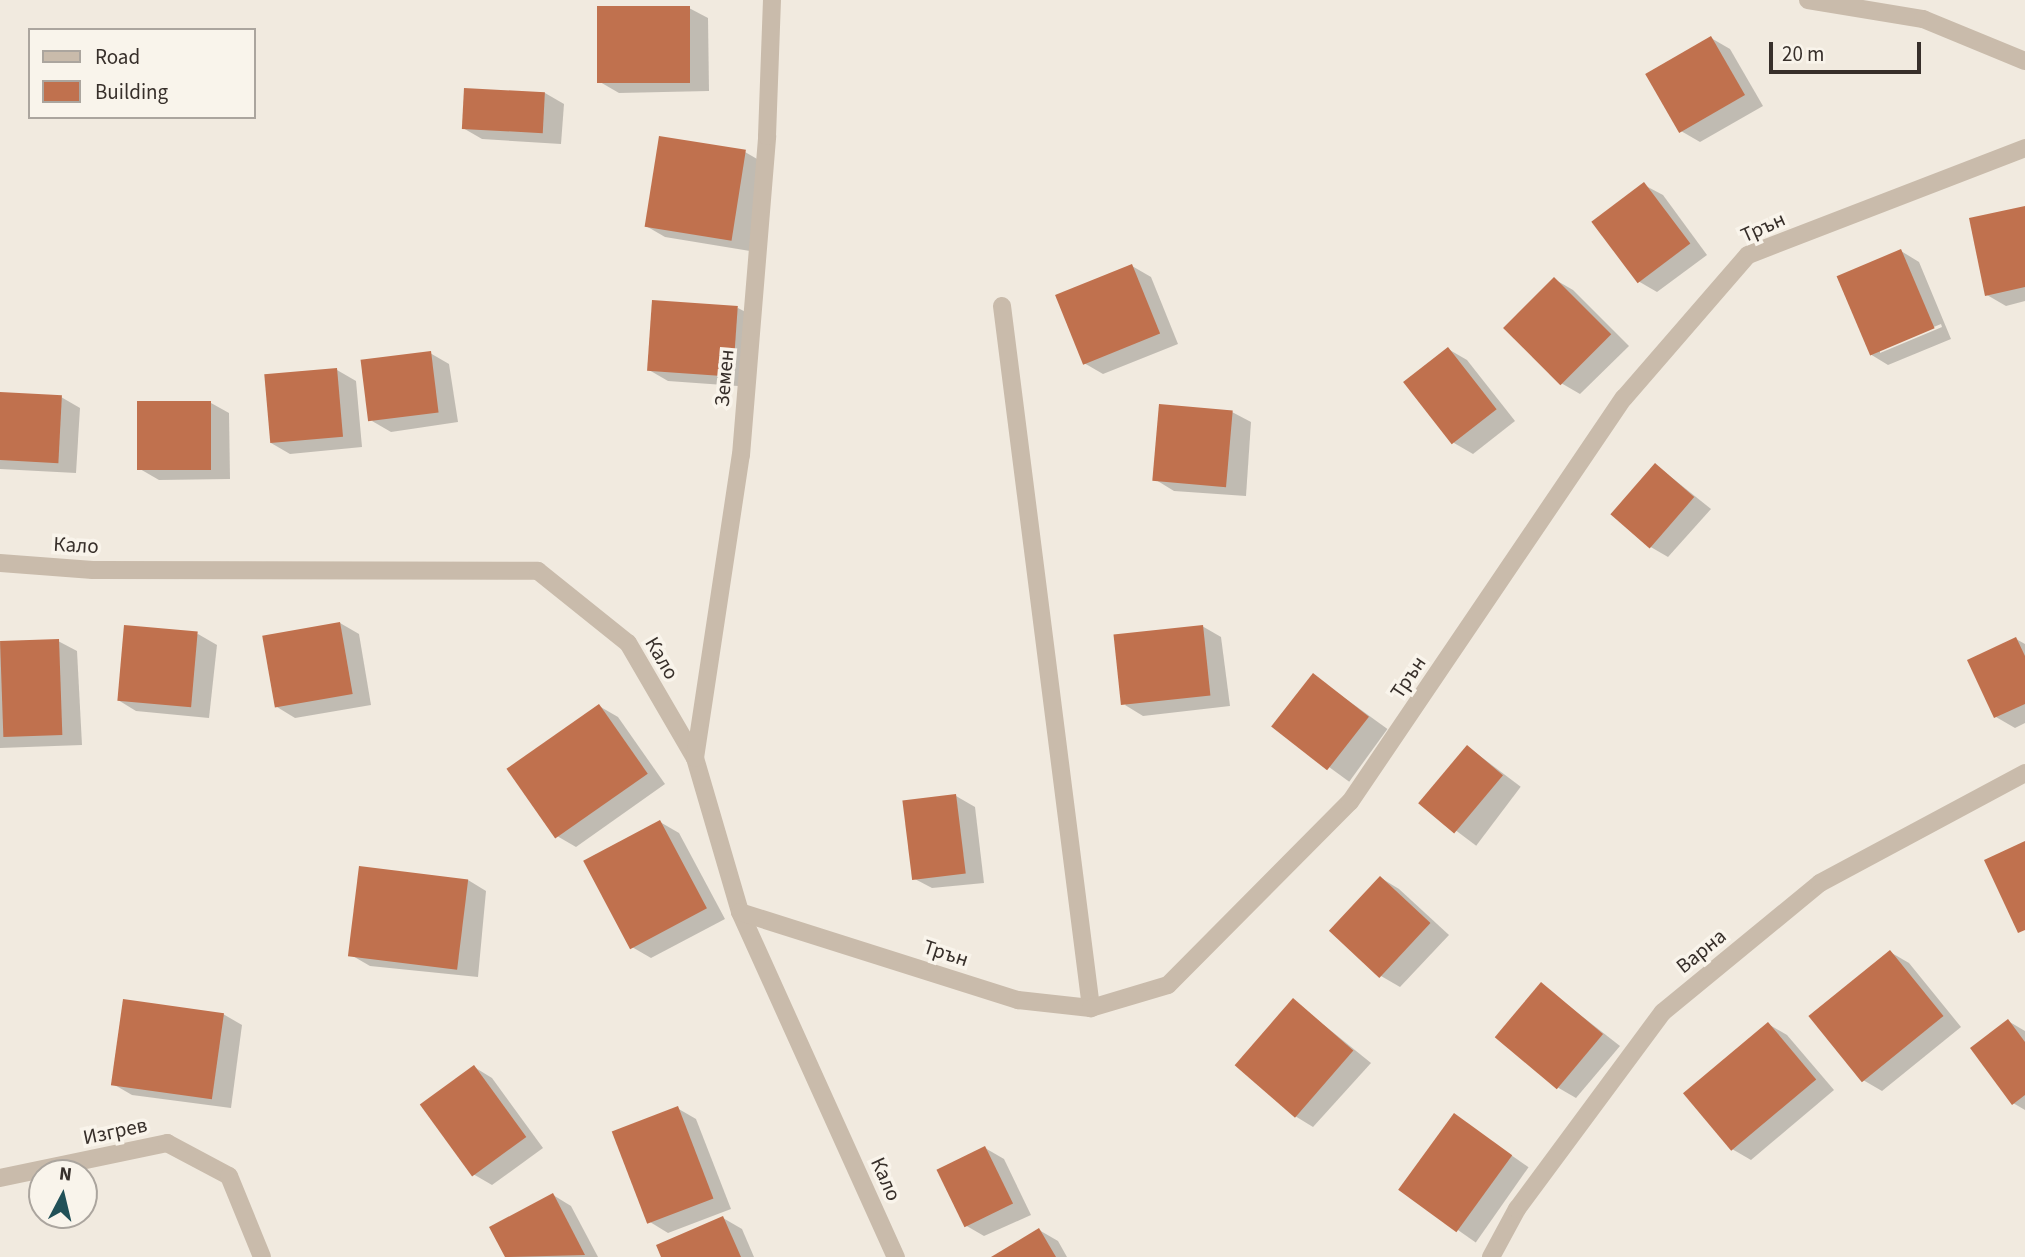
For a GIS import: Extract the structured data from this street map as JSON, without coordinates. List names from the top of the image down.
{
  "streets": {
    "street": [
      "Трън",
      "Земен",
      "Кало",
      "Варна",
      "Изгрев"
    ]
  },
  "crossings": [
    ["Трън", "Кало"],
    ["Земен", "Кало"]
  ],
  "legend": ["Road", "Building"],
  "scale_bar": "20 m",
  "north": "top"
}
